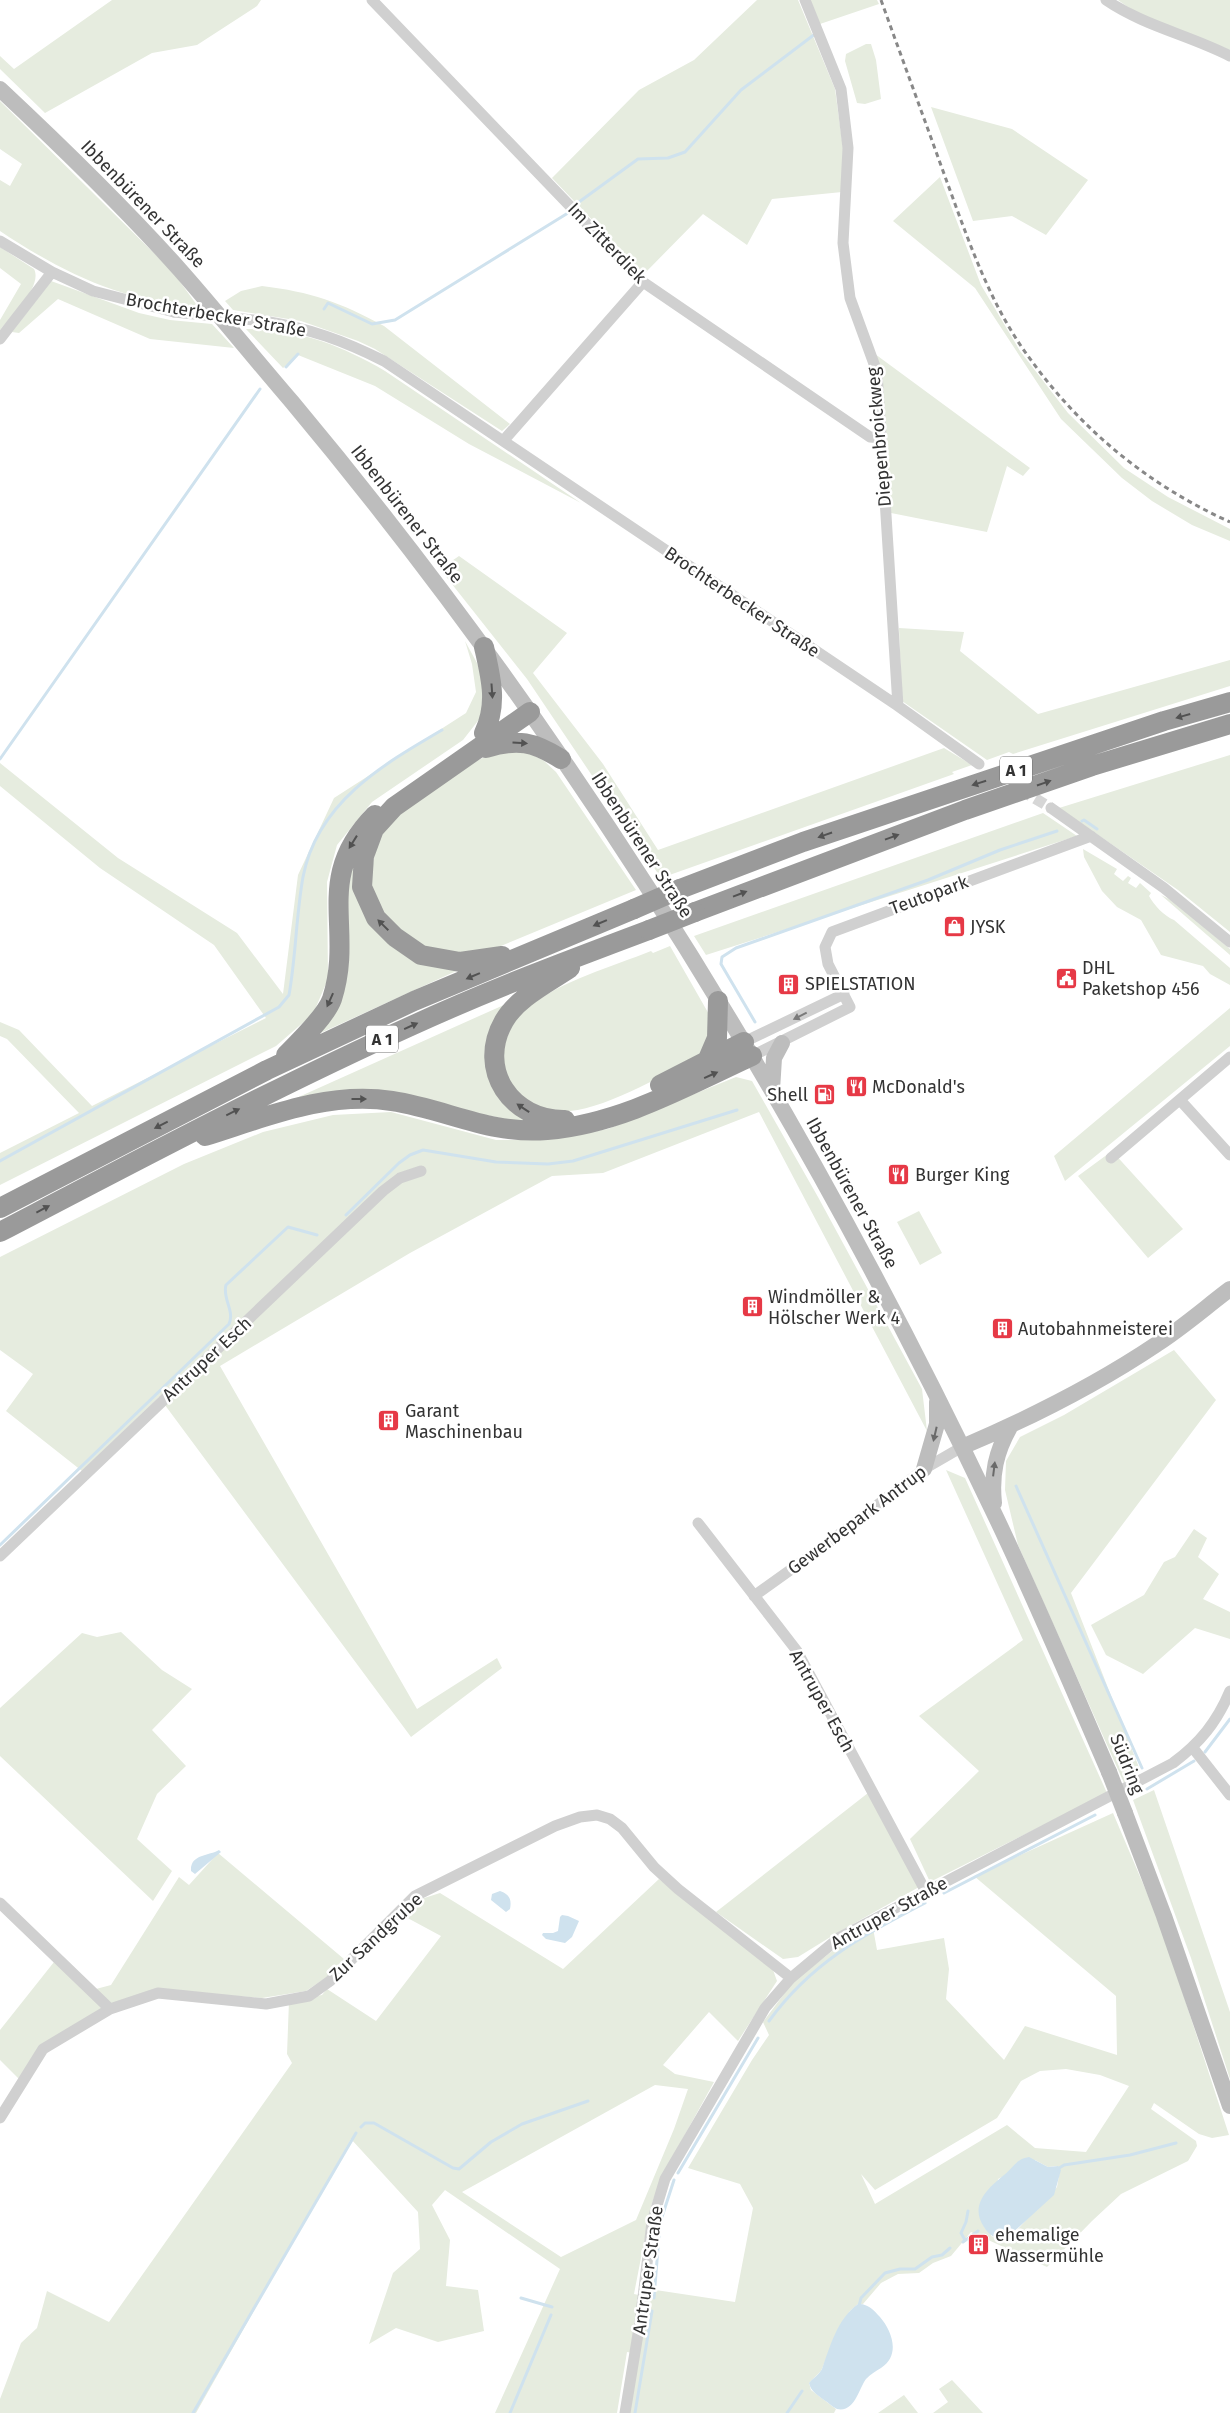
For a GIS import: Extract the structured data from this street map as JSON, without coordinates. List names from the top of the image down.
{
  "streets": {
    "highway": ["A 1"],
    "main road": ["Ibbenbürener Straße", "Südring"],
    "street": [
      "Im Zitterdiek",
      "Brochterbecker Straße",
      "Diepenbroickweg",
      "Teutopark",
      "Antruper Esch",
      "Gewerbepark Antrup",
      "Antruper Straße",
      "Zur Sandgrube"
    ]
  },
  "crossings": [
    ["Ibbenbürener Straße", "Teutopark"],
    ["Ibbenbürener Straße", "Gewerbepark Antrup"],
    ["Ibbenbürener Straße", "Südring"],
    ["Im Zitterdiek", "Diepenbroickweg"],
    ["Brochterbecker Straße", "Diepenbroickweg"],
    ["Antruper Esch", "Gewerbepark Antrup"],
    ["Antruper Esch", "Antruper Straße"],
    ["Gewerbepark Antrup", "Südring"],
    ["Antruper Straße", "Zur Sandgrube"]
  ],
  "places": {
    "shop": ["JYSK"],
    "public building": ["DHL Paketshop 456"],
    "building": [
      "SPIELSTATION",
      "Windmöller & Hölscher Werk 4",
      "Autobahnmeisterei",
      "Garant Maschinenbau",
      "ehemalige Wassermühle"
    ],
    "restaurant": ["McDonald's", "Burger King"],
    "fuel station": ["Shell"]
  }
}
